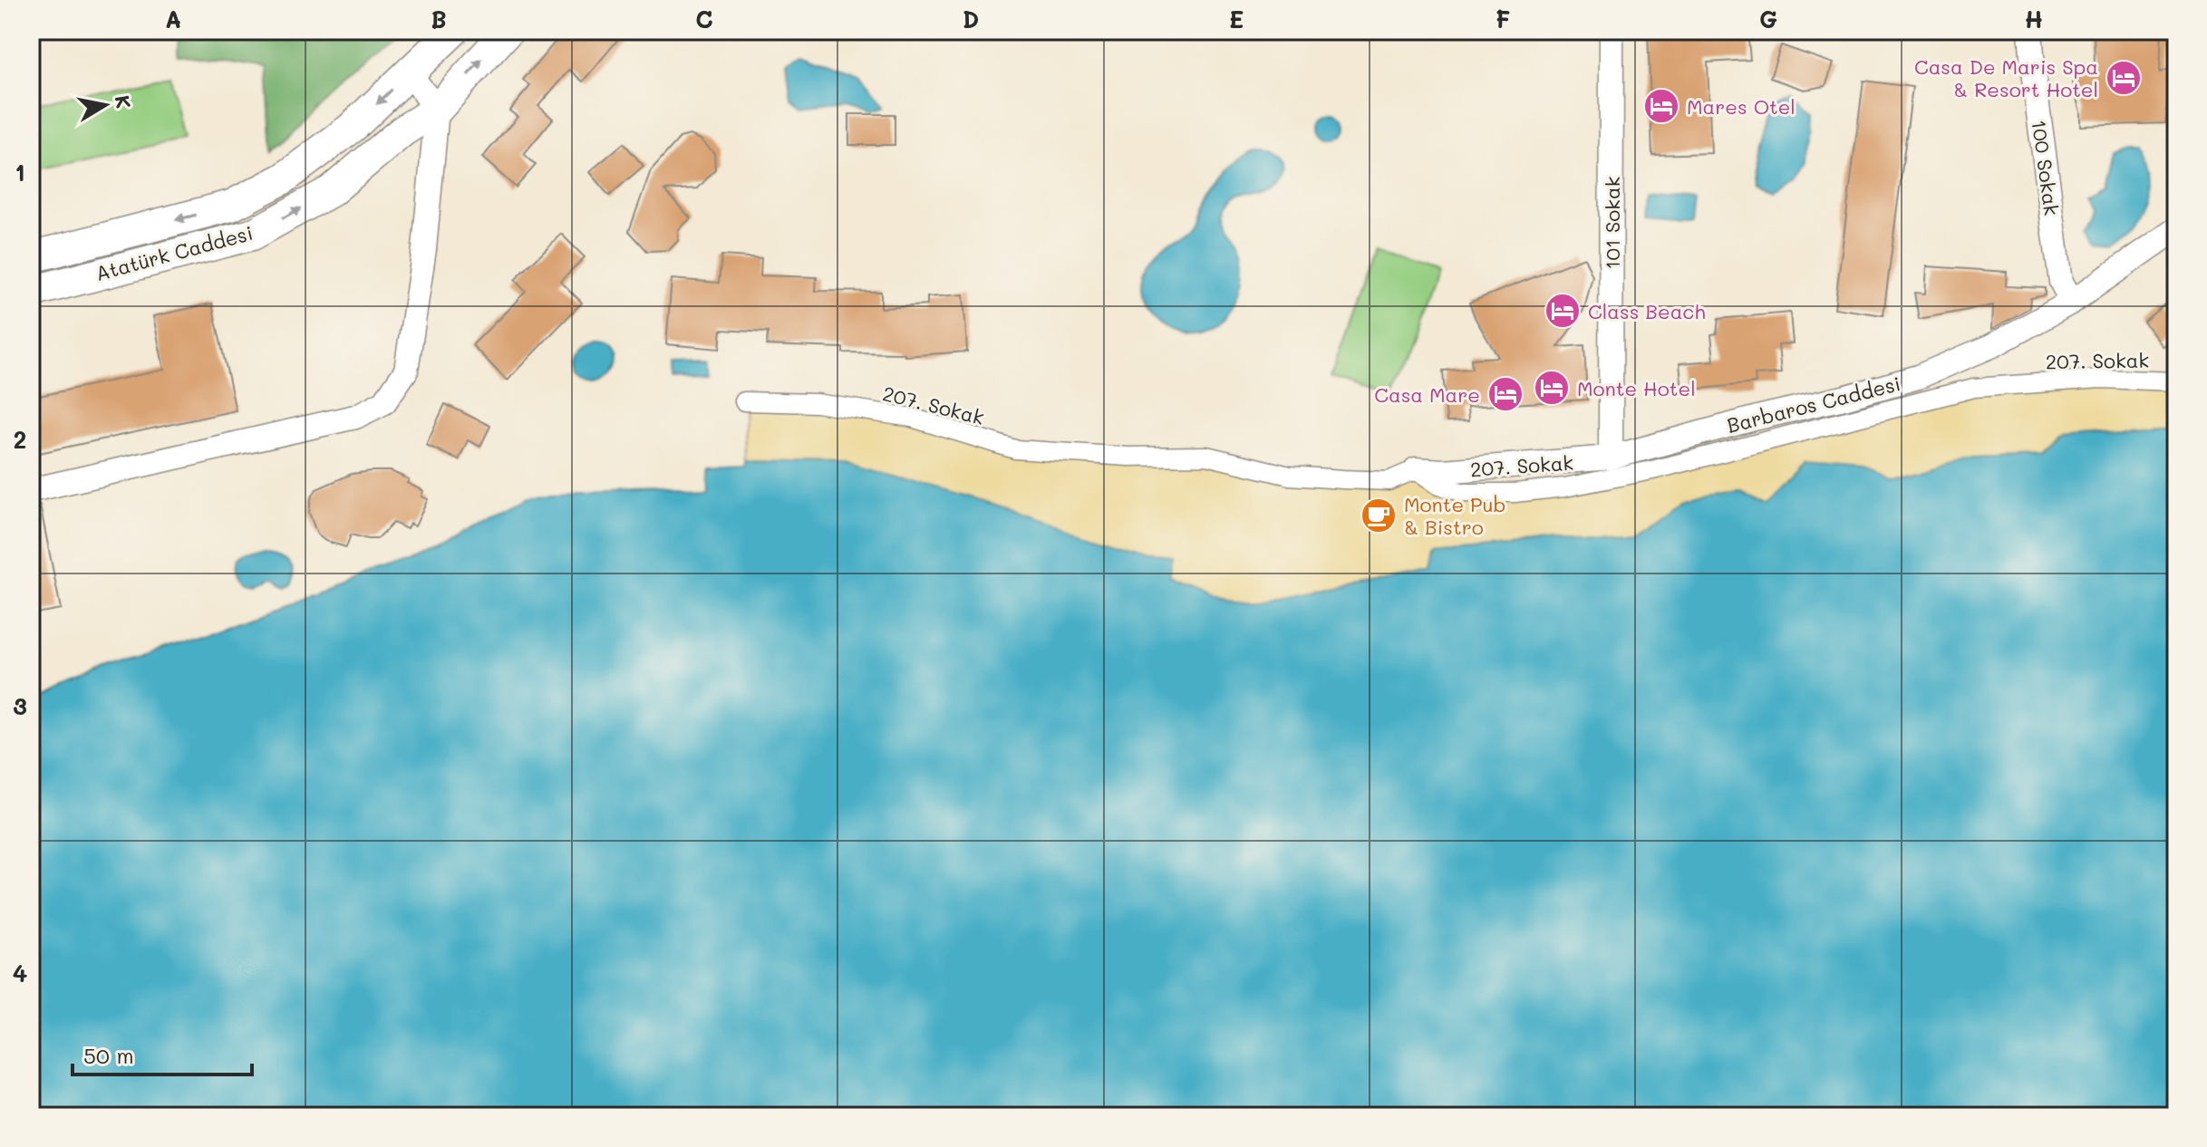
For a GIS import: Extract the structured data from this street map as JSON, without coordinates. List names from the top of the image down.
{
  "streets": {
    "street": [
      "100 Sokak",
      "101 Sokak",
      "Atatürk Caddesi",
      "207. Sokak",
      "Barbaros Caddesi"
    ]
  },
  "crossings": [
    ["100 Sokak", "Barbaros Caddesi"],
    ["101 Sokak", "Barbaros Caddesi"],
    ["207. Sokak", "Barbaros Caddesi"]
  ],
  "places": {
    "hotel": [
      "Casa De Maris Spa & Resort Hotel",
      "Mares Otel",
      "Class Beach",
      "Monte Hotel",
      "Casa Mare"
    ],
    "cafe": ["Monte Pub & Bistro"]
  },
  "scale_bar": "50 m",
  "north": "right",
  "grid": {
    "columns": [
      "A",
      "B",
      "C",
      "D",
      "E",
      "F",
      "G",
      "H"
    ],
    "rows": [
      "1",
      "2",
      "3",
      "4"
    ]
  }
}
